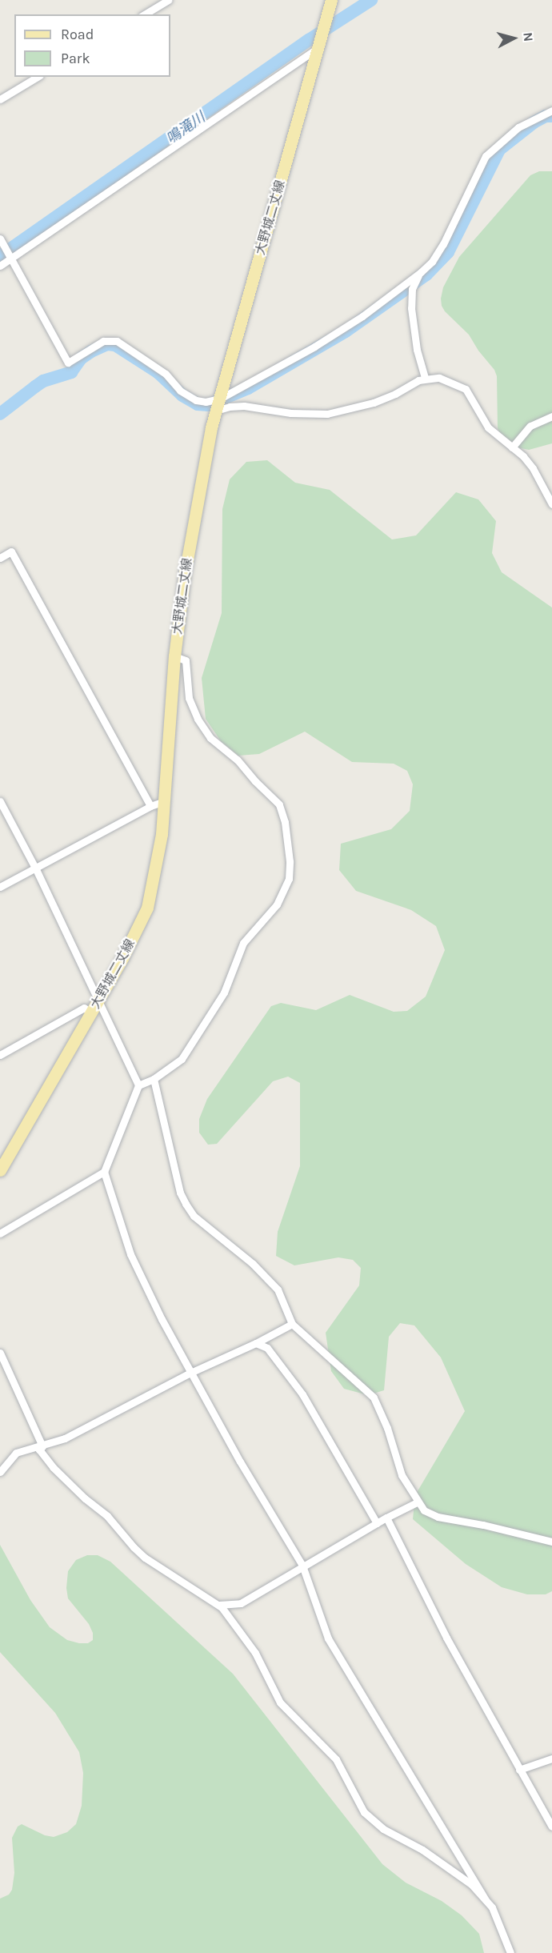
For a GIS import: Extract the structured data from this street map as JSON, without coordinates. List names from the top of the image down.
{
  "streets": {
    "main road": ["大野城二丈線"]
  },
  "water": ["鳴滝川"],
  "legend": ["Road", "Park"],
  "north": "right"
}
